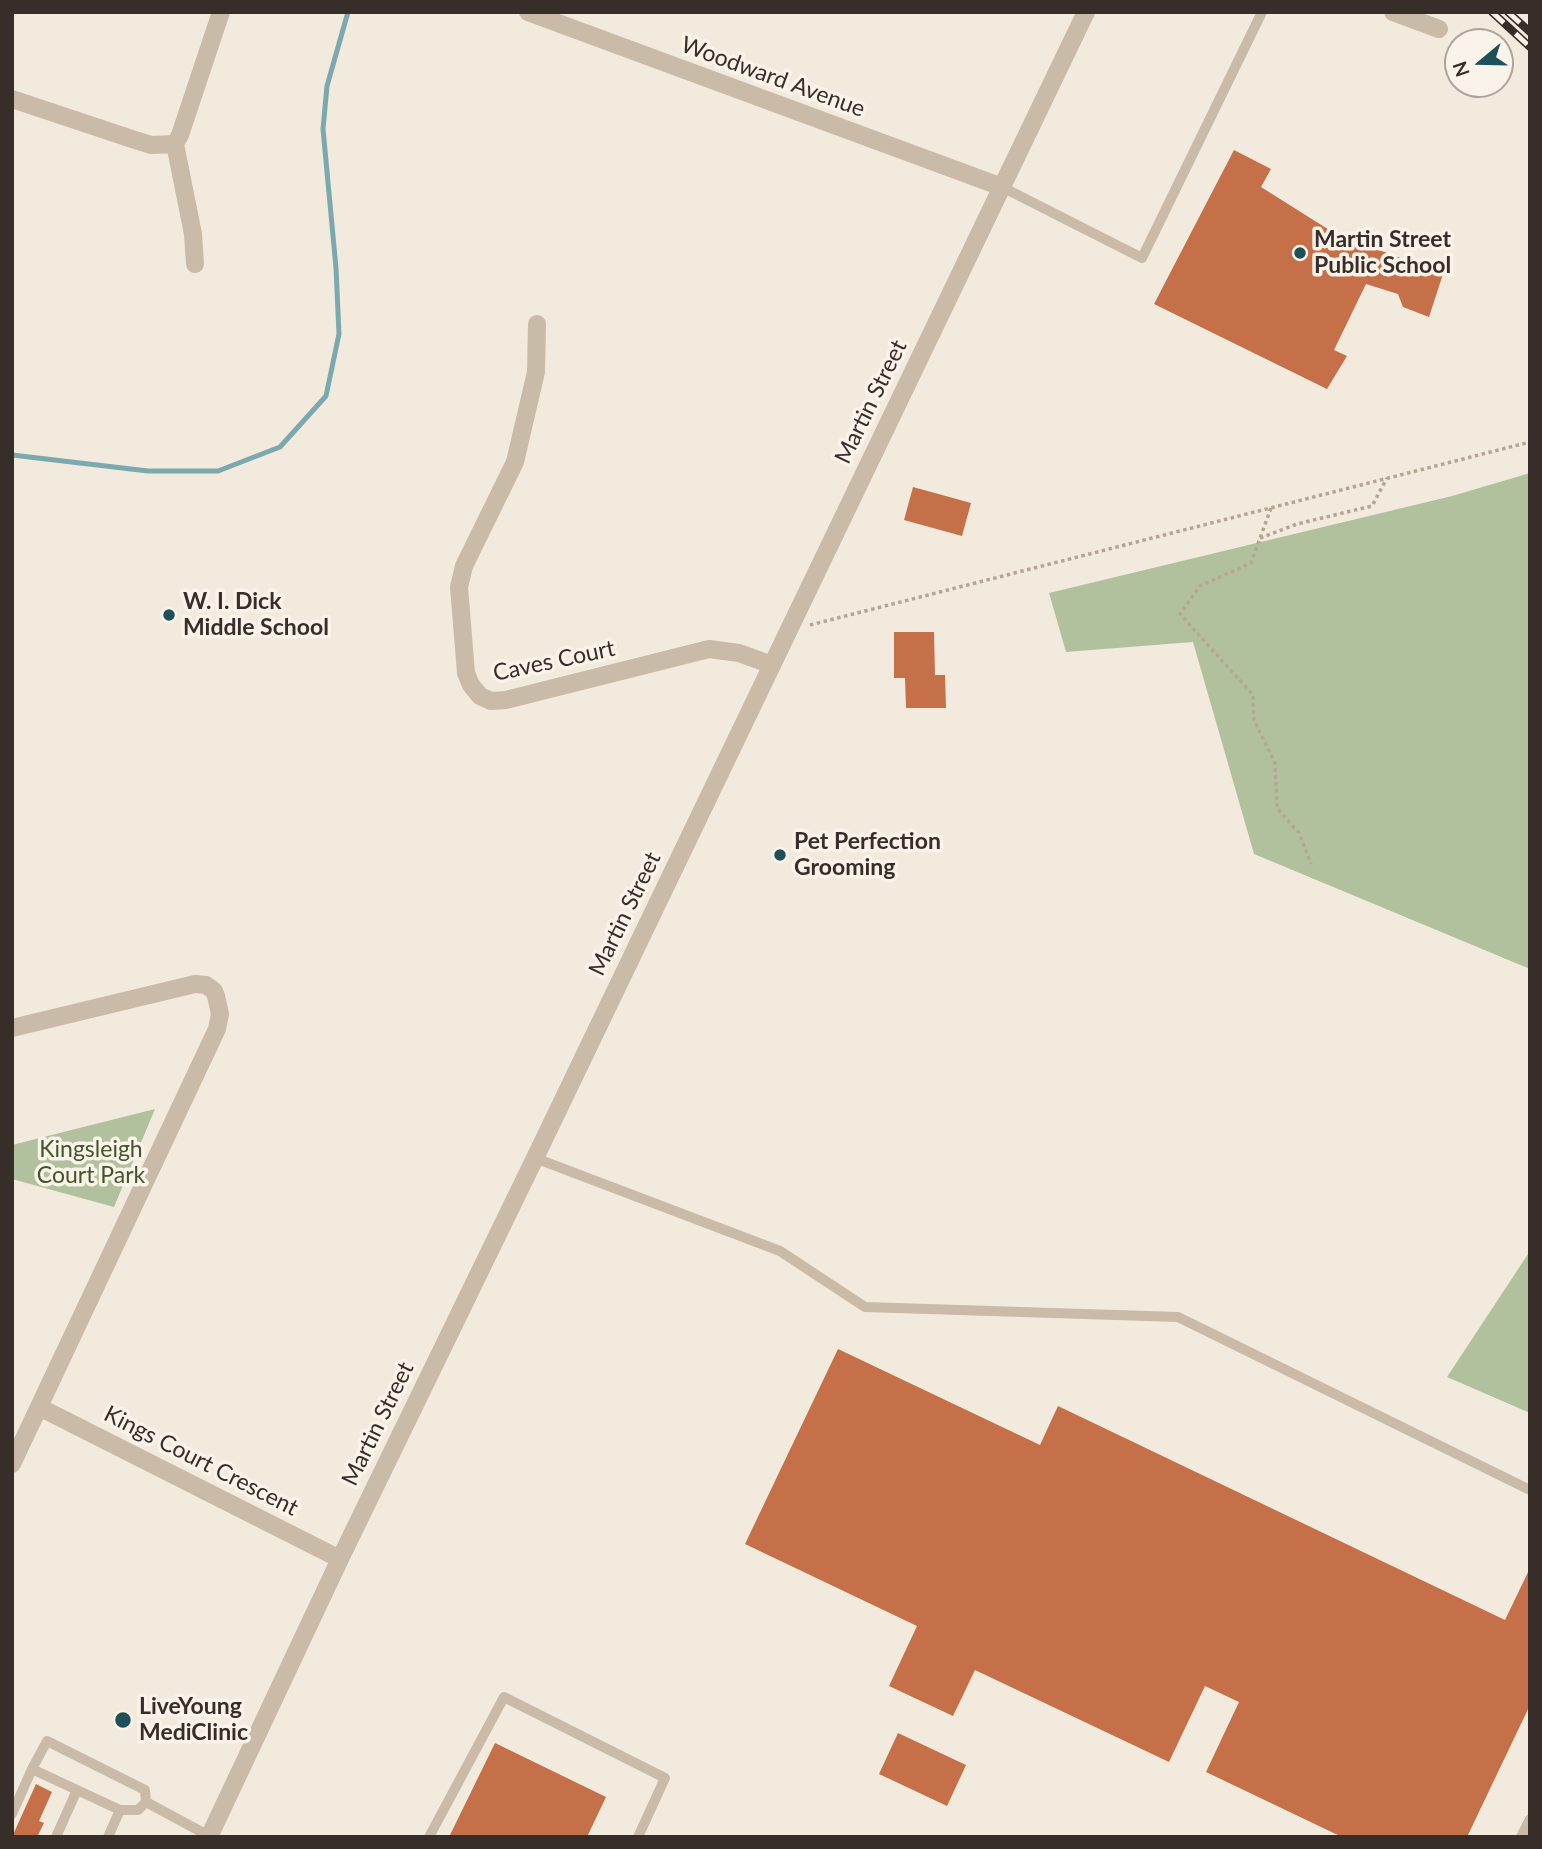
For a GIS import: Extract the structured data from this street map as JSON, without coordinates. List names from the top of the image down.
{
  "streets": {
    "street": [
      "Woodward Avenue",
      "Martin Street",
      "Caves Court",
      "Kings Court Crescent"
    ]
  },
  "crossings": [
    ["Woodward Avenue", "Martin Street"],
    ["Martin Street", "Caves Court"],
    ["Martin Street", "Kings Court Crescent"]
  ],
  "parks": ["Kingsleigh Court Park"],
  "places": [
    "Martin Street Public School",
    "W. I. Dick Middle School",
    "Pet Perfection Grooming",
    "LiveYoung MediClinic"
  ],
  "north": "left"
}
